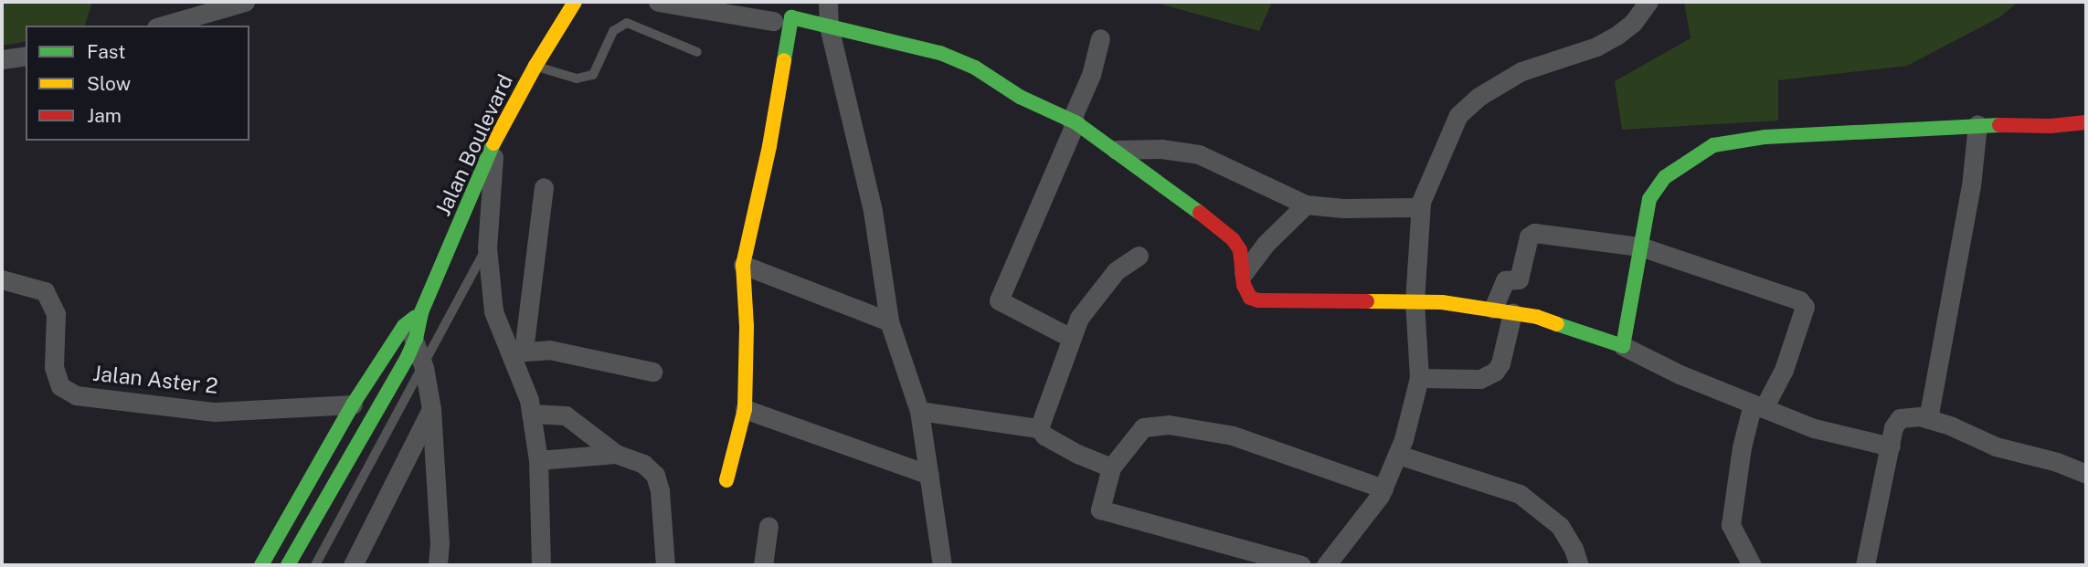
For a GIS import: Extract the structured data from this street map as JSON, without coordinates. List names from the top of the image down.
{
  "streets": {
    "street": ["Jalan Boulevard", "Jalan Aster 2"]
  },
  "crossings": [
    ["Jalan Boulevard", "Jalan Aster 2"]
  ],
  "legend": ["Fast", "Slow", "Jam"]
}
